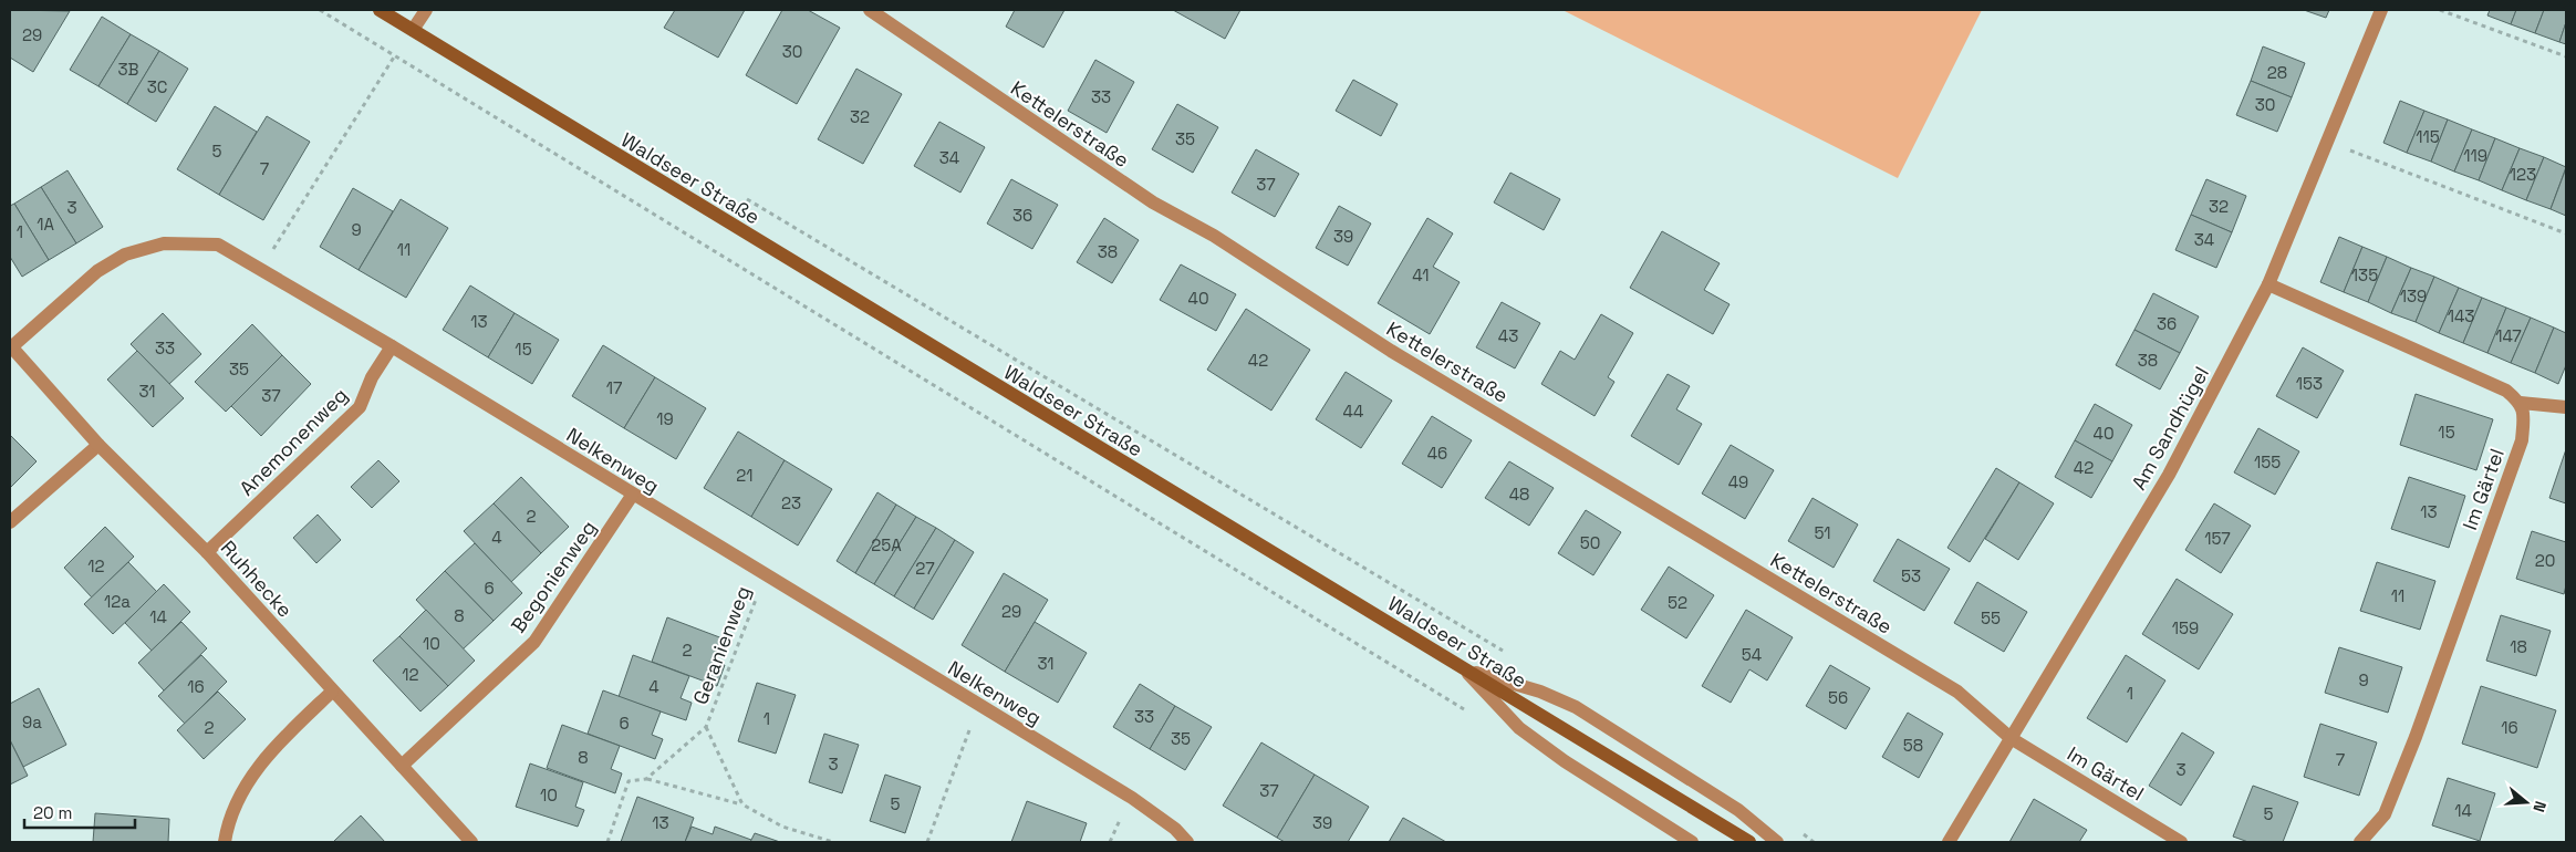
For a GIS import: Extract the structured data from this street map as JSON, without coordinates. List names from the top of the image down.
{
  "streets": {
    "main road": ["Waldseer Straße"],
    "street": [
      "Kettelerstraße",
      "Am Sandhügel",
      "Anemonenweg",
      "Nelkenweg",
      "Im Gärtel",
      "Begonienweg",
      "Ruhhecke"
    ],
    "path": ["Geranienweg"]
  },
  "crossings": [
    ["Kettelerstraße", "Am Sandhügel"],
    ["Kettelerstraße", "Im Gärtel"],
    ["Am Sandhügel", "Im Gärtel"],
    ["Anemonenweg", "Nelkenweg"],
    ["Anemonenweg", "Ruhhecke"],
    ["Nelkenweg", "Begonienweg"],
    ["Nelkenweg", "Ruhhecke"],
    ["Nelkenweg", "Geranienweg"],
    ["Begonienweg", "Ruhhecke"]
  ],
  "house_numbers": [
    "29",
    "30",
    "3B",
    "28",
    "3C",
    "33",
    "30",
    "32",
    "115",
    "35",
    "5",
    "119",
    "34",
    "7",
    "123",
    "37",
    "32",
    "3",
    "36",
    "1A",
    "9",
    "1",
    "39",
    "34",
    "11",
    "38",
    "41",
    "135",
    "139",
    "40",
    "143",
    "13",
    "36",
    "43",
    "147",
    "33",
    "15",
    "42",
    "38",
    "35",
    "153",
    "17",
    "31",
    "37",
    "44",
    "19",
    "15",
    "40",
    "46",
    "155",
    "42",
    "21",
    "49",
    "48",
    "23",
    "13",
    "2",
    "51",
    "4",
    "157",
    "50",
    "25A",
    "20",
    "12",
    "27",
    "53",
    "6",
    "11",
    "12a",
    "52",
    "29",
    "8",
    "14",
    "55",
    "159",
    "10",
    "18",
    "2",
    "54",
    "31",
    "12",
    "9",
    "16",
    "4",
    "1",
    "56",
    "33",
    "1",
    "9a",
    "6",
    "2",
    "16",
    "35",
    "58",
    "8",
    "7",
    "3",
    "3",
    "37",
    "10",
    "5",
    "14",
    "5",
    "13",
    "39"
  ],
  "scale_bar": "20 m",
  "north": "right"
}
